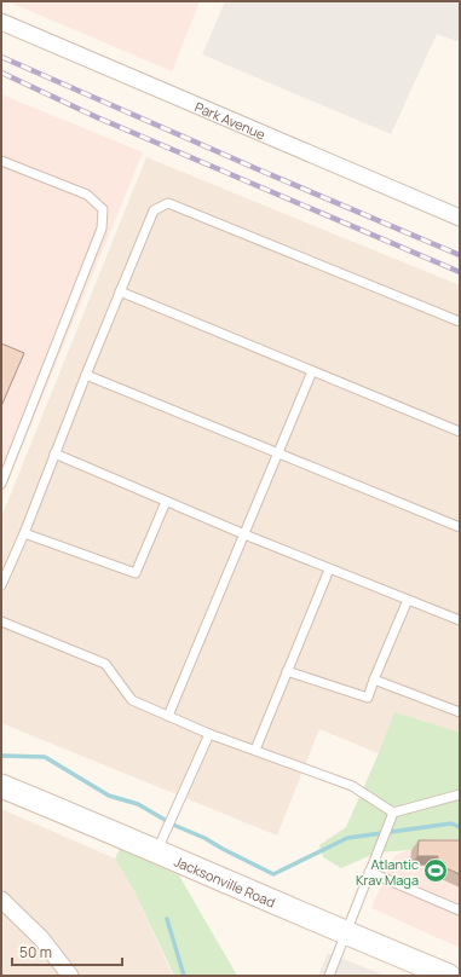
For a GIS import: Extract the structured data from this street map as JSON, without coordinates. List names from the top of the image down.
{
  "streets": {
    "main road": ["Jacksonville Road"],
    "street": ["Park Avenue"]
  },
  "places": {
    "sports": ["Atlantic Krav Maga"]
  },
  "scale_bar": "50 m"
}
